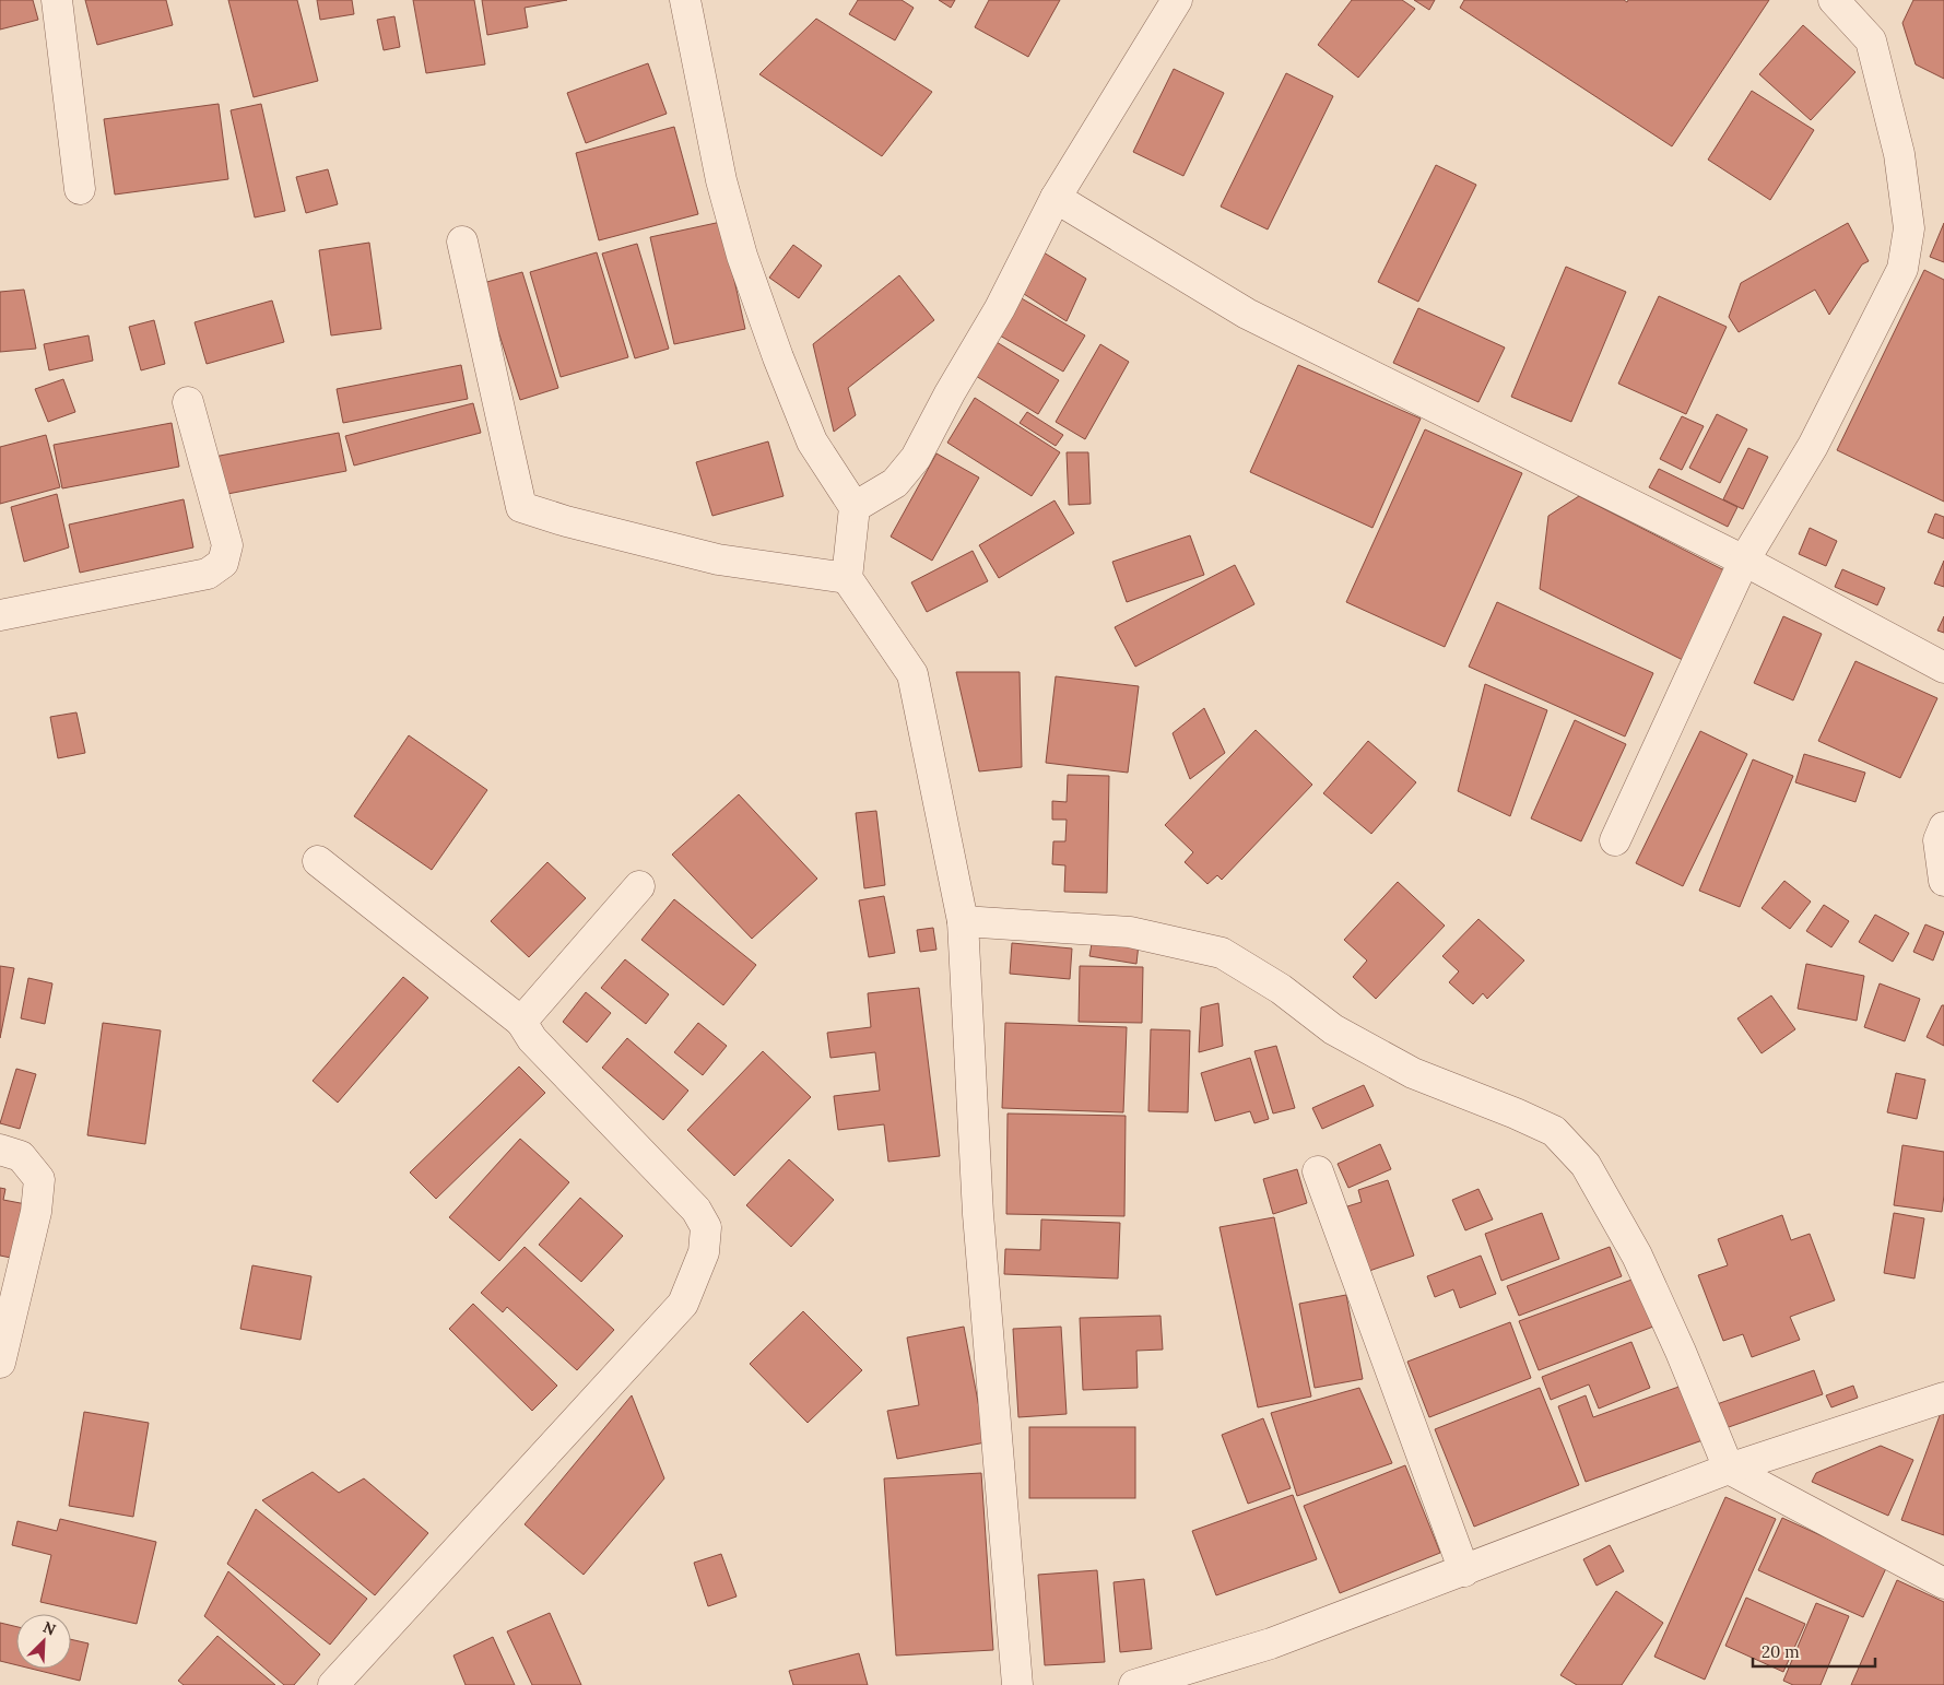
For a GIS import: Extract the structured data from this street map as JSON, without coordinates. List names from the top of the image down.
{
  "scale_bar": "20 m",
  "north": "top right"
}
